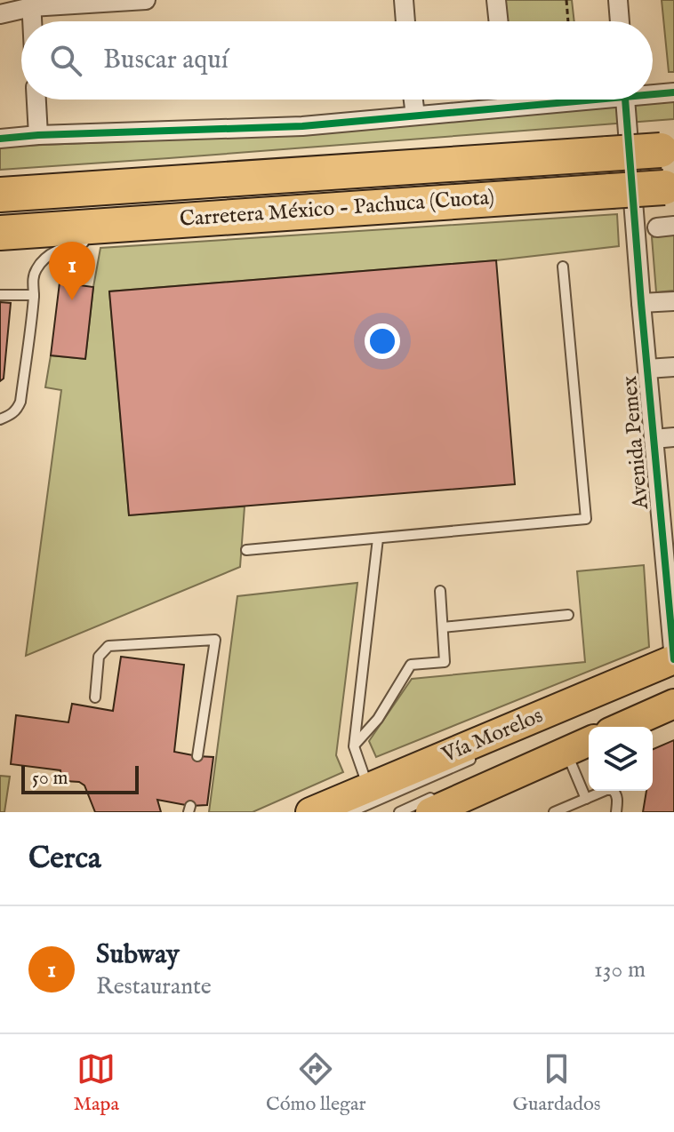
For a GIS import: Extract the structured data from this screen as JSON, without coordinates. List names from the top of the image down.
{
  "streets": {
    "highway": ["Carretera México - Pachuca (Cuota)"],
    "main road": ["Vía Morelos"],
    "street": ["Avenida Pemex"]
  },
  "crossings": [
    ["Avenida Pemex", "Vía Morelos"]
  ],
  "scale_bar": "50 m",
  "page": {
    "search": "Buscar aquí",
    "pins": "1",
    "scale": "50 m",
    "heading": "Cerca",
    "list": [
      {
        "mark": "1",
        "name": "Subway",
        "note": "Restaurante",
        "value": "130 m"
      }
    ],
    "nav": ["Mapa", "Cómo llegar", "Guardados"]
  }
}
